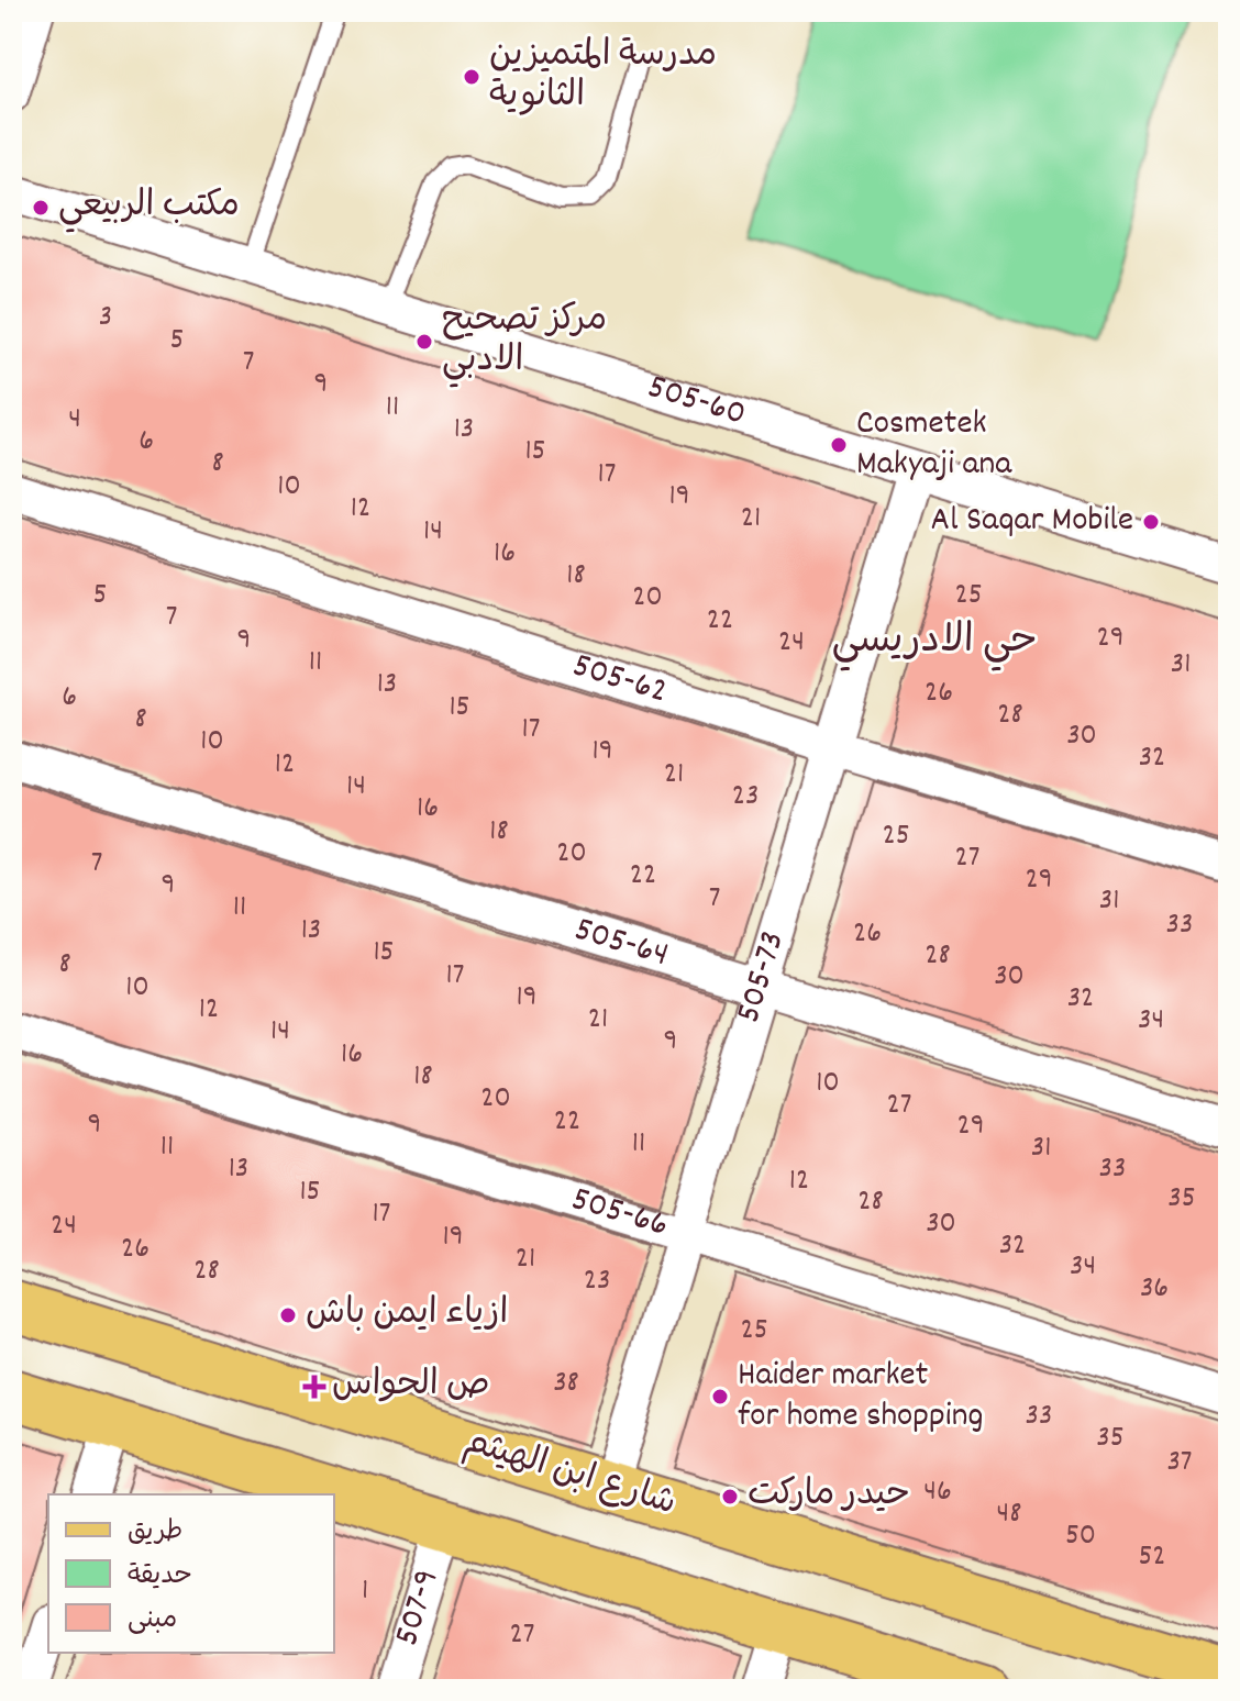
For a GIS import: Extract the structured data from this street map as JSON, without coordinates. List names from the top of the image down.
{
  "streets": {
    "main road": ["شارع ابن الهيثم"],
    "street": [
      "505-60",
      "505-62",
      "505-64",
      "505-73",
      "505-66",
      "507-9"
    ]
  },
  "crossings": [
    ["505-60", "505-73"],
    ["505-62", "505-73"],
    ["505-64", "505-73"],
    ["505-73", "505-66"],
    ["505-73", "شارع ابن الهيثم"]
  ],
  "districts": ["حي الادريسي"],
  "places": {
    "other": [
      "مدرسة المتميزين الثانوية",
      "مكتب الربيعي",
      "مركز تصحيح الادبي",
      "Cosmetek Makyaji ana",
      "Al Saqar Mobile",
      "ازياء ايمن باش",
      "Haider market for home shopping",
      "حيدر ماركت"
    ],
    "health": ["ص الحواس"]
  },
  "house_numbers": [
    "3",
    "5",
    "7",
    "9",
    "11",
    "4",
    "13",
    "6",
    "15",
    "8",
    "17",
    "10",
    "19",
    "12",
    "21",
    "14",
    "16",
    "18",
    "5",
    "25",
    "20",
    "7",
    "22",
    "29",
    "9",
    "24",
    "11",
    "31",
    "13",
    "26",
    "6",
    "15",
    "28",
    "8",
    "17",
    "30",
    "10",
    "19",
    "32",
    "12",
    "21",
    "14",
    "23",
    "16",
    "18",
    "25",
    "20",
    "27",
    "7",
    "22",
    "29",
    "9",
    "7",
    "31",
    "11",
    "33",
    "13",
    "26",
    "15",
    "28",
    "8",
    "17",
    "30",
    "10",
    "19",
    "32",
    "12",
    "21",
    "34",
    "14",
    "9",
    "16",
    "18",
    "10",
    "20",
    "27",
    "22",
    "9",
    "29",
    "11",
    "11",
    "31",
    "13",
    "33",
    "12",
    "15",
    "35",
    "28",
    "17",
    "30",
    "24",
    "19",
    "32",
    "26",
    "21",
    "34",
    "28",
    "23",
    "36",
    "25",
    "38",
    "33",
    "35",
    "37",
    "46",
    "48",
    "50",
    "52",
    "1",
    "27"
  ],
  "legend": ["طريق", "حديقة", "مبنى"]
}
